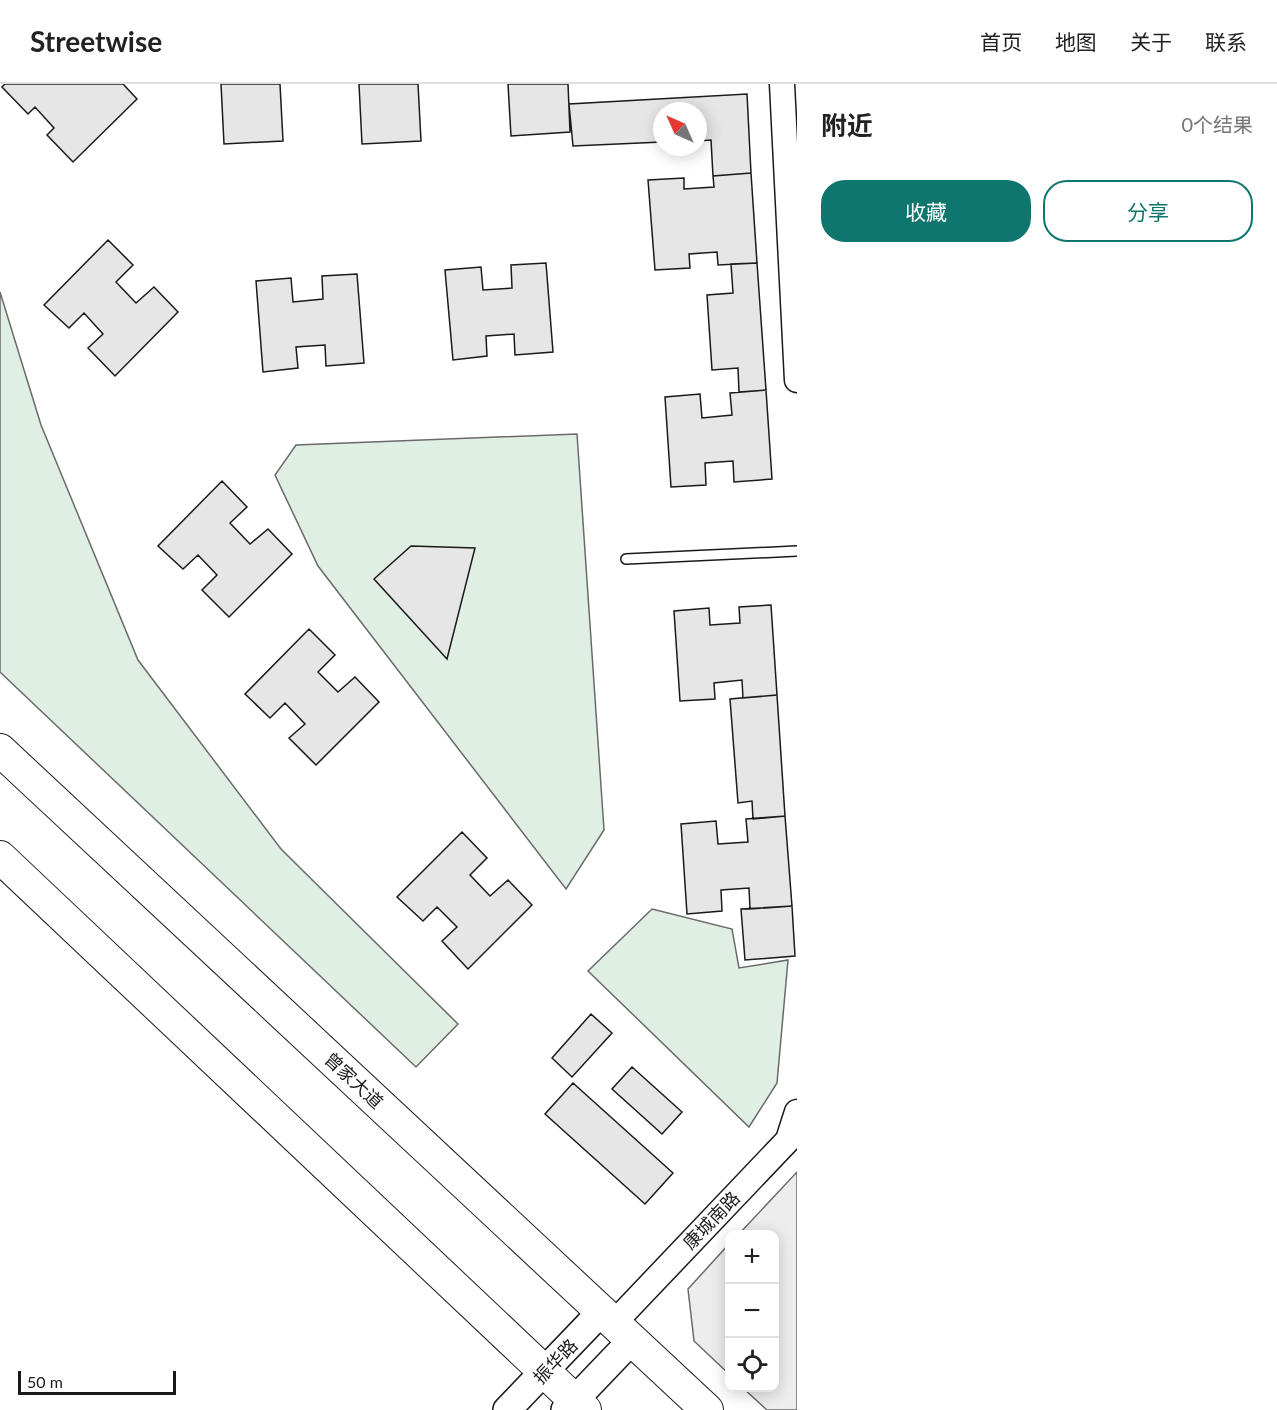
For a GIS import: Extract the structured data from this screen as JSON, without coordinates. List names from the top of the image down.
{
  "streets": {
    "highway": ["曾家大道"],
    "main road": ["振华路"],
    "street": ["康城南路"]
  },
  "crossings": [
    ["曾家大道", "康城南路"],
    ["曾家大道", "振华路"],
    ["康城南路", "振华路"]
  ],
  "scale_bar": "50 m",
  "north": "top left",
  "page": {
    "header": "Streetwise",
    "nav": [
      "首页",
      "地图",
      "关于",
      "联系"
    ],
    "heading": ["附近", "0个结果"],
    "buttons": ["收藏", "分享"],
    "map_buttons": ["+", "−"],
    "scale": "50 m"
  }
}
